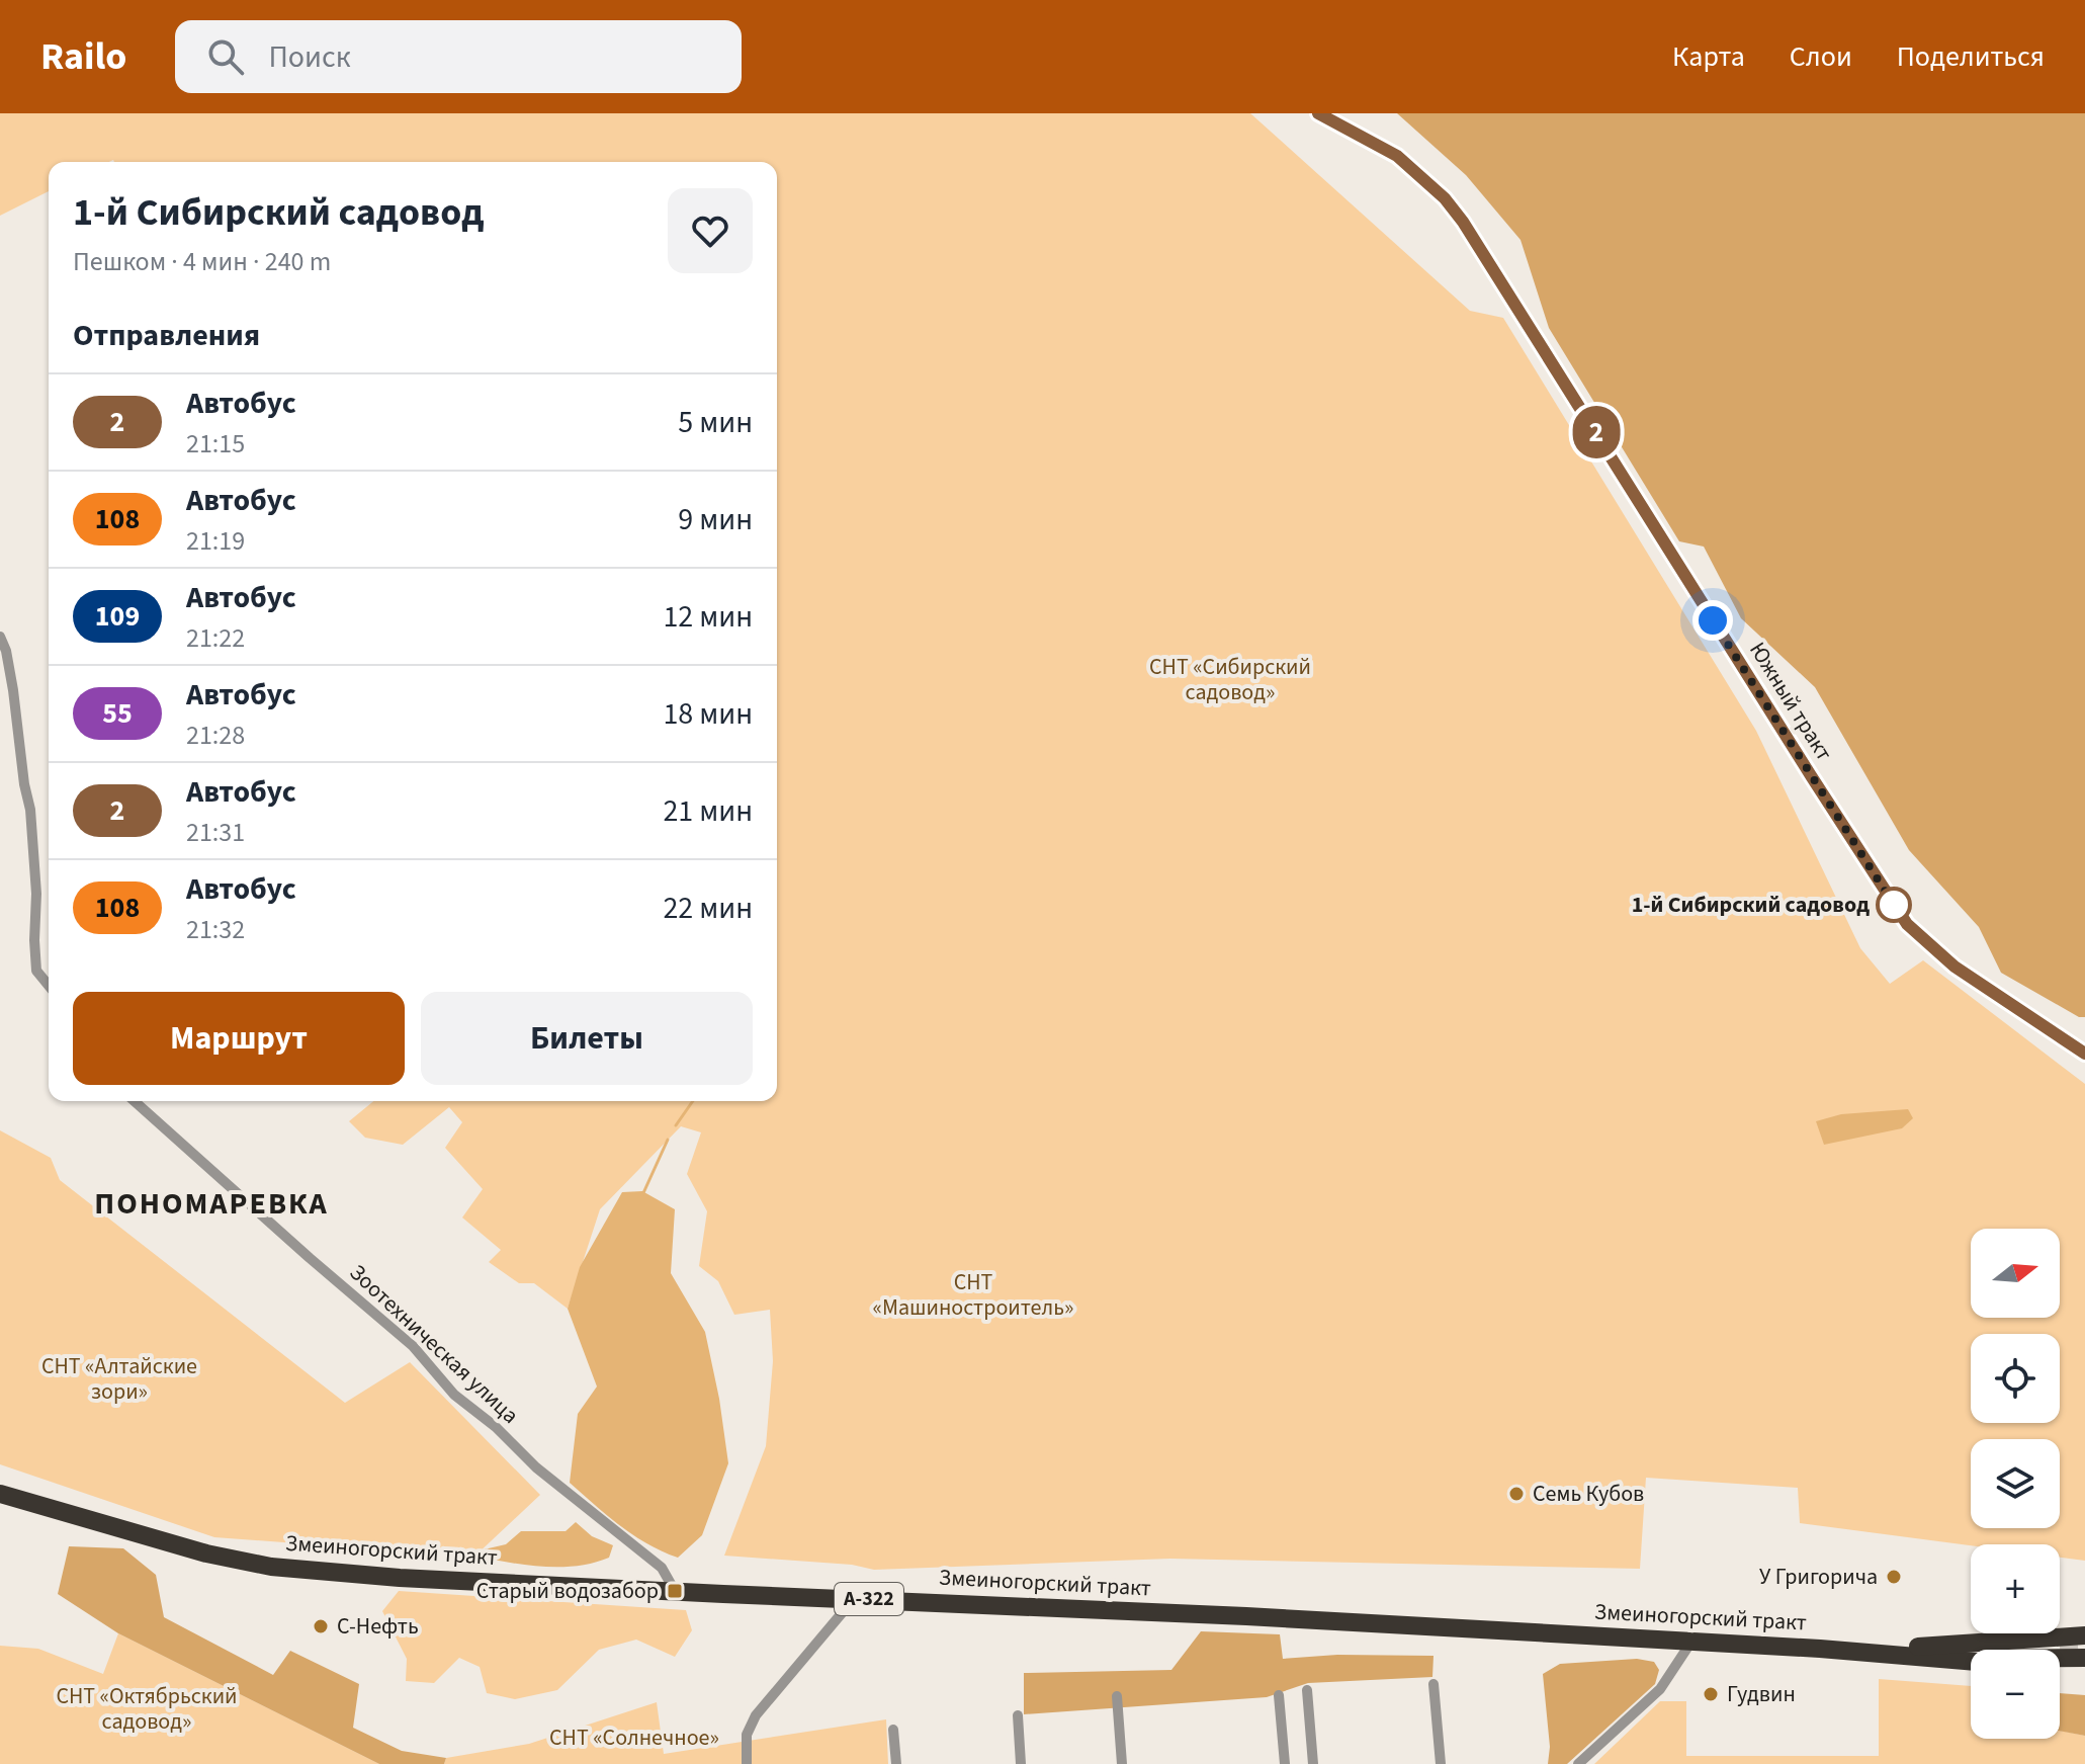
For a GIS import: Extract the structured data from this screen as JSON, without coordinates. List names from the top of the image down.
{
  "streets": {
    "highway": ["Змеиногорский тракт", "А-322"],
    "main road": ["Южный тракт"],
    "street": ["Зоотехническая улица"]
  },
  "crossings": [
    ["Зоотехническая улица", "Змеиногорский тракт"]
  ],
  "districts": ["ПОНОМАРЕВКА"],
  "parks": [
    "СНТ «Сибирский садовод»",
    "СНТ «Машиностроитель»",
    "СНТ «Алтайские зори»",
    "СНТ «Октябрьский садовод»",
    "СНТ «Солнечное»"
  ],
  "places": {
    "other": [
      "1-й Сибирский садовод",
      "Семь Кубов",
      "У Григорича",
      "С-Нефть",
      "Гудвин"
    ],
    "transit": ["Старый водозабор"]
  },
  "lines": ["bus line 2"],
  "north": "right",
  "page": {
    "header": "Railo",
    "search": "Поиск",
    "nav": ["Карта", "Слои", "Поделиться"],
    "on_map": "2",
    "heading": [
      ["1-й Сибирский садовод", "Пешком · 4 мин · 240 m"],
      "Отправления"
    ],
    "list": [
      {
        "mark": "2",
        "name": "Автобус",
        "note": "21:15",
        "value": "5 мин"
      },
      {
        "mark": "108",
        "name": "Автобус",
        "note": "21:19",
        "value": "9 мин"
      },
      {
        "mark": "109",
        "name": "Автобус",
        "note": "21:22",
        "value": "12 мин"
      },
      {
        "mark": "55",
        "name": "Автобус",
        "note": "21:28",
        "value": "18 мин"
      },
      {
        "mark": "2",
        "name": "Автобус",
        "note": "21:31",
        "value": "21 мин"
      },
      {
        "mark": "108",
        "name": "Автобус",
        "note": "21:32",
        "value": "22 мин"
      }
    ],
    "buttons": ["Маршрут", "Билеты"],
    "map_buttons": ["+", "−"]
  }
}
